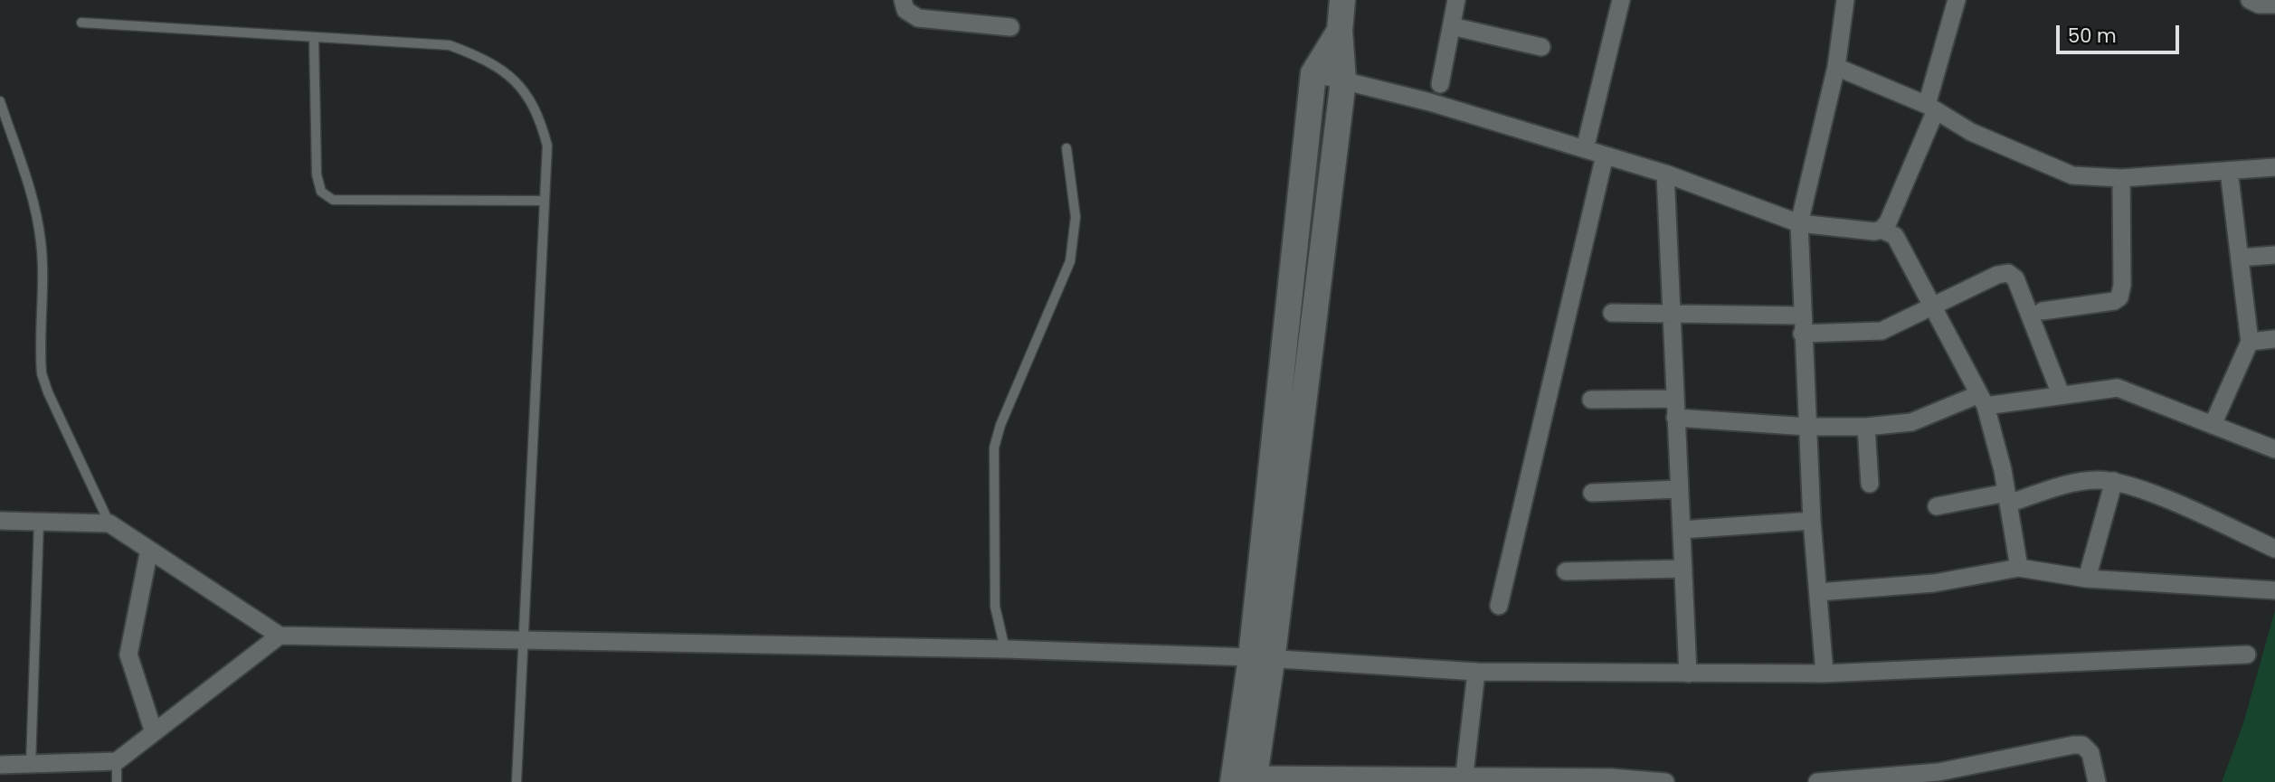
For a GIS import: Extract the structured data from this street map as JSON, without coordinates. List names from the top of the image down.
{
  "scale_bar": "50 m"
}
